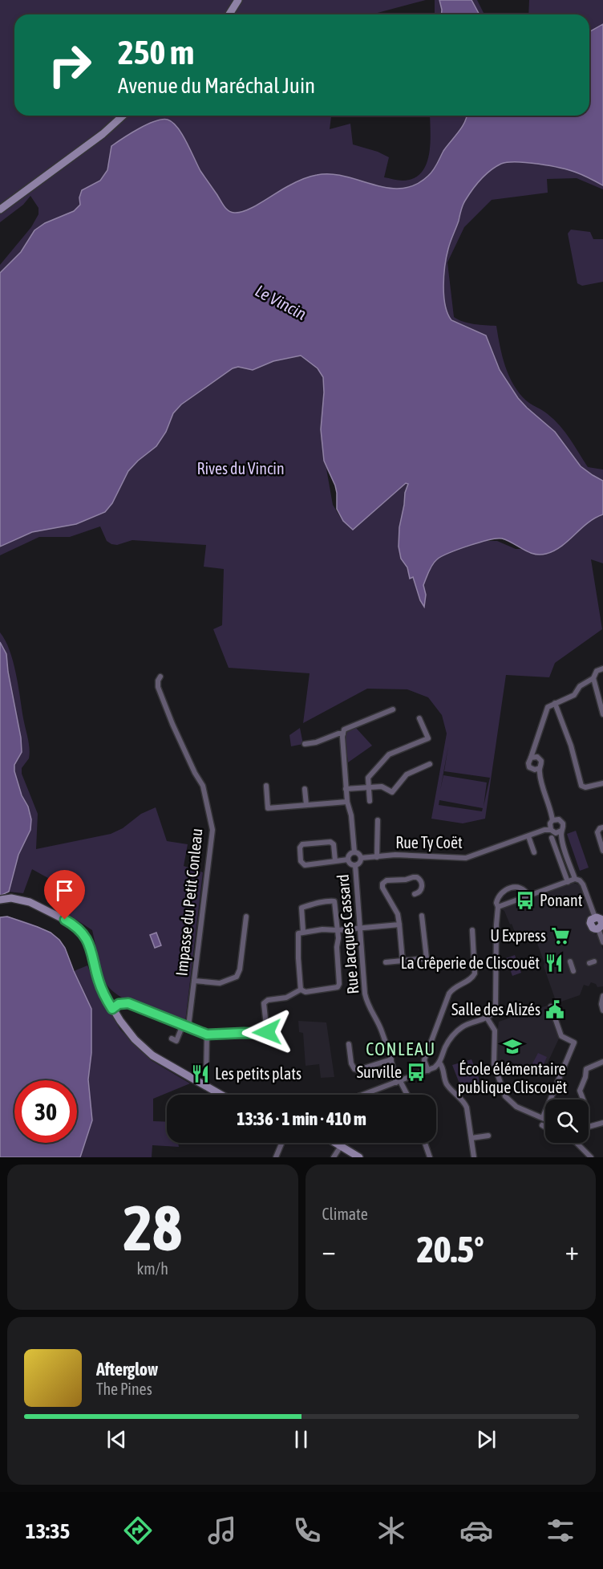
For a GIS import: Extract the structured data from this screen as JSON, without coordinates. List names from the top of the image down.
{
  "streets": {
    "street": ["Rue Ty Coët", "Impasse du Petit Conleau", "Rue Jacques Cassard"]
  },
  "crossings": [
    ["Rue Ty Coët", "Rue Jacques Cassard"]
  ],
  "districts": ["CONLEAU"],
  "water": ["Le Vincin"],
  "parks": ["Rives du Vincin"],
  "places": {
    "bus stop": ["Ponant", "Surville"],
    "supermarket": ["U Express"],
    "restaurant": ["La Crêperie de Cliscouët", "Les petits plats"],
    "public building": ["Salle des Alizés"],
    "school or university": ["École élémentaire publique Cliscouët"]
  },
  "page": {
    "turn": ["250 m", "Avenue du Maréchal Juin"],
    "limit": "30",
    "trip": "13:36 · 1 min · 410 m",
    "tile": [
      ["28", "km/h"],
      "Climate"
    ],
    "heat": ["−", "20.5°", "+"],
    "song": ["Afterglow", "The Pines"],
    "tabs": "13:35"
  }
}
